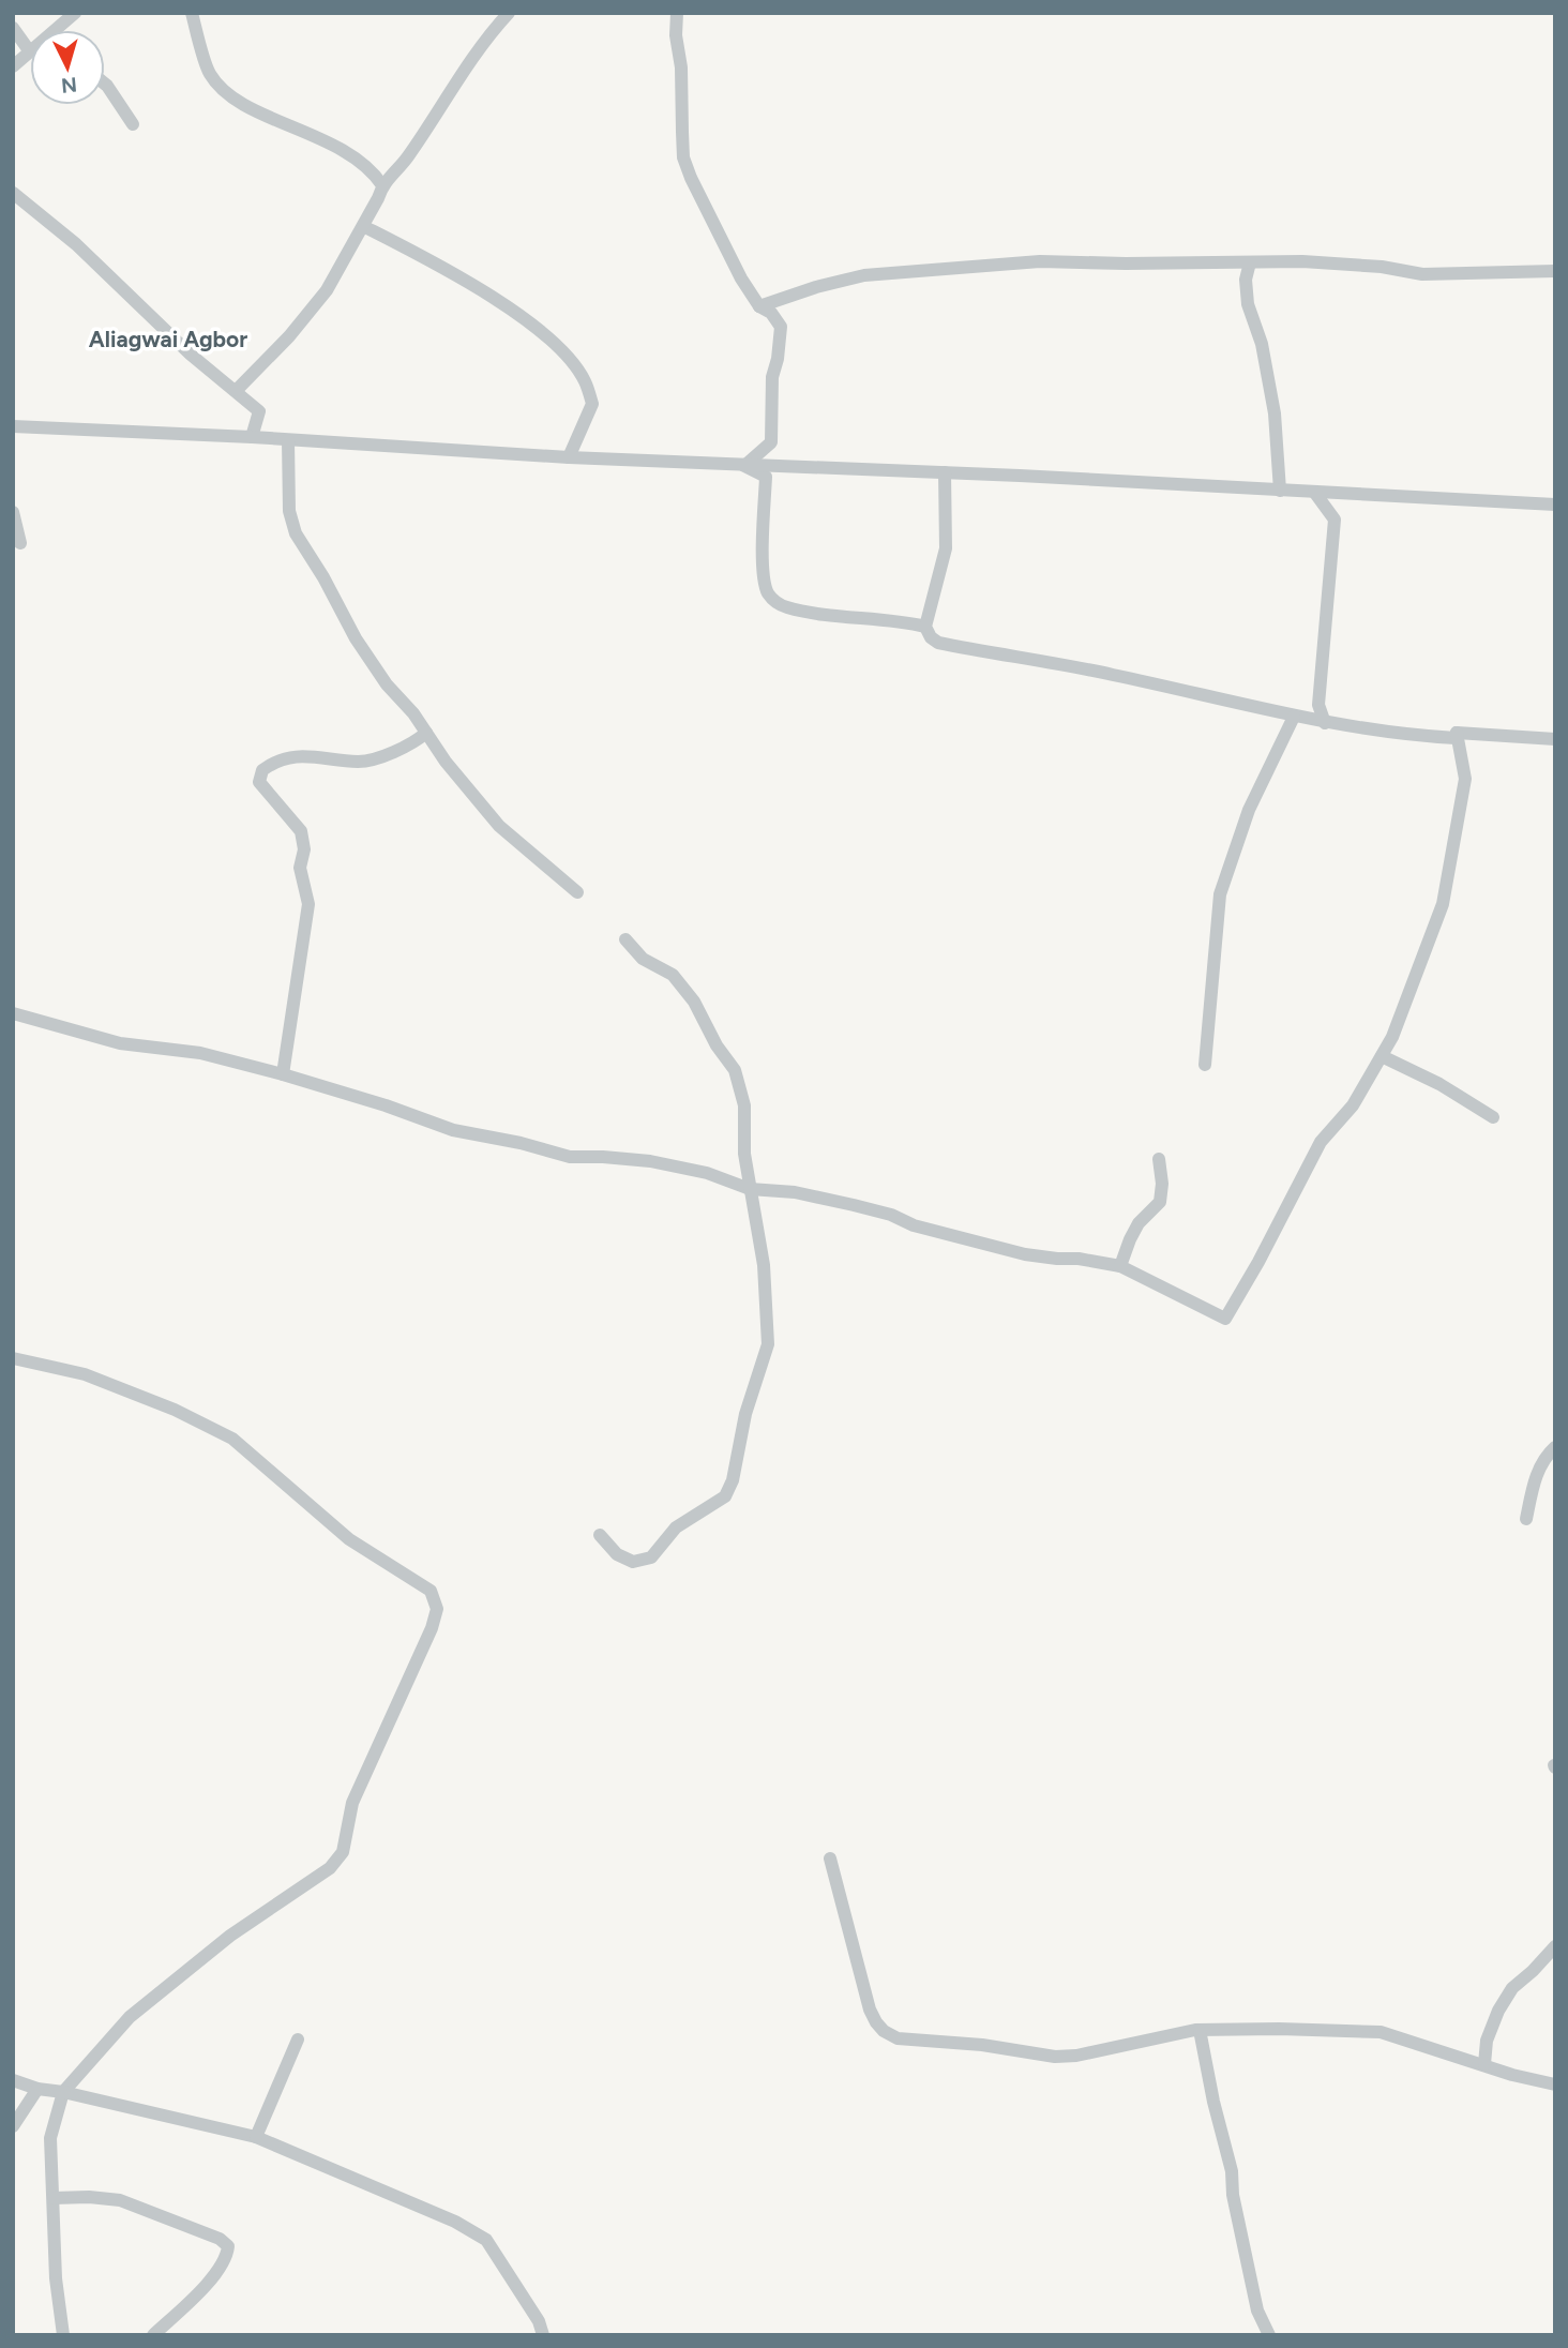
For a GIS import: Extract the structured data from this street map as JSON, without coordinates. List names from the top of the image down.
{
  "districts": ["Aliagwai Agbor"],
  "north": "bottom"
}
